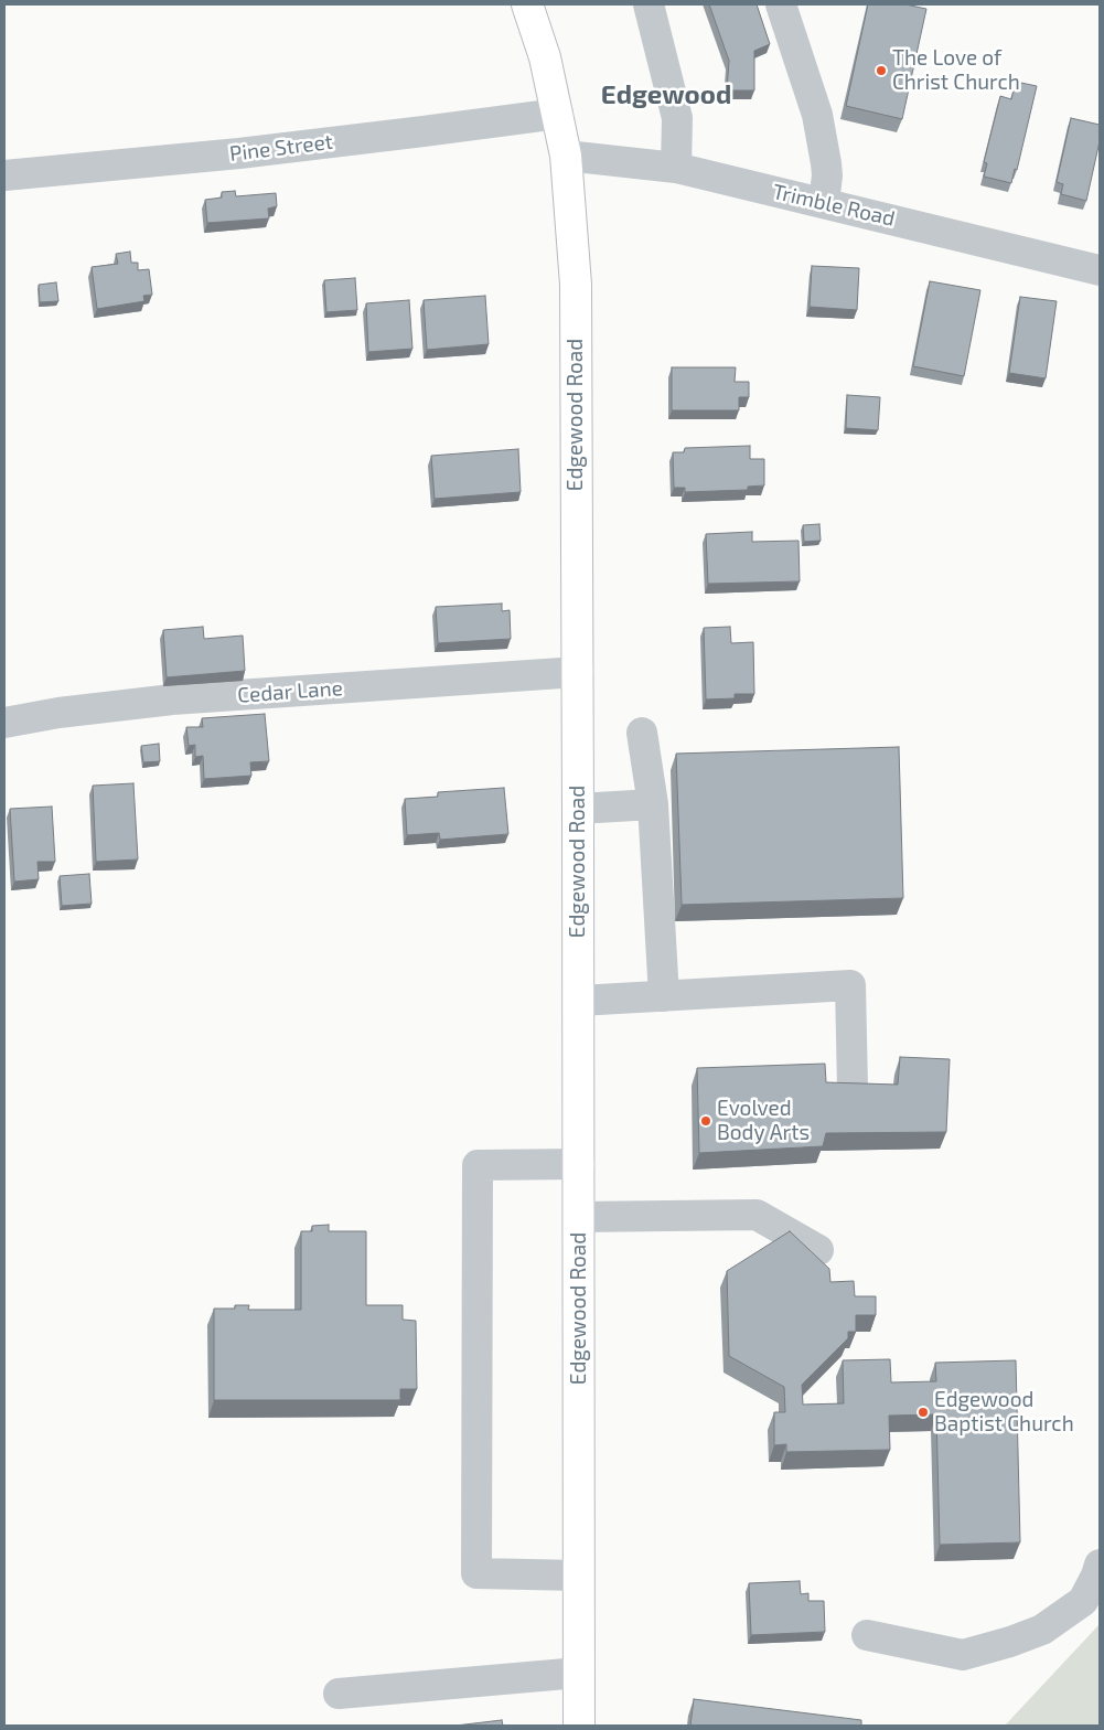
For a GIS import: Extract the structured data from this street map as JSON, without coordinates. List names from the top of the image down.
{
  "streets": {
    "main road": ["Edgewood Road"],
    "street": ["Pine Street", "Trimble Road", "Cedar Lane"]
  },
  "crossings": [
    ["Pine Street", "Edgewood Road"],
    ["Trimble Road", "Edgewood Road"],
    ["Edgewood Road", "Cedar Lane"]
  ],
  "districts": ["Edgewood"],
  "places": ["The Love of Christ Church", "Evolved Body Arts", "Edgewood Baptist Church"]
}
